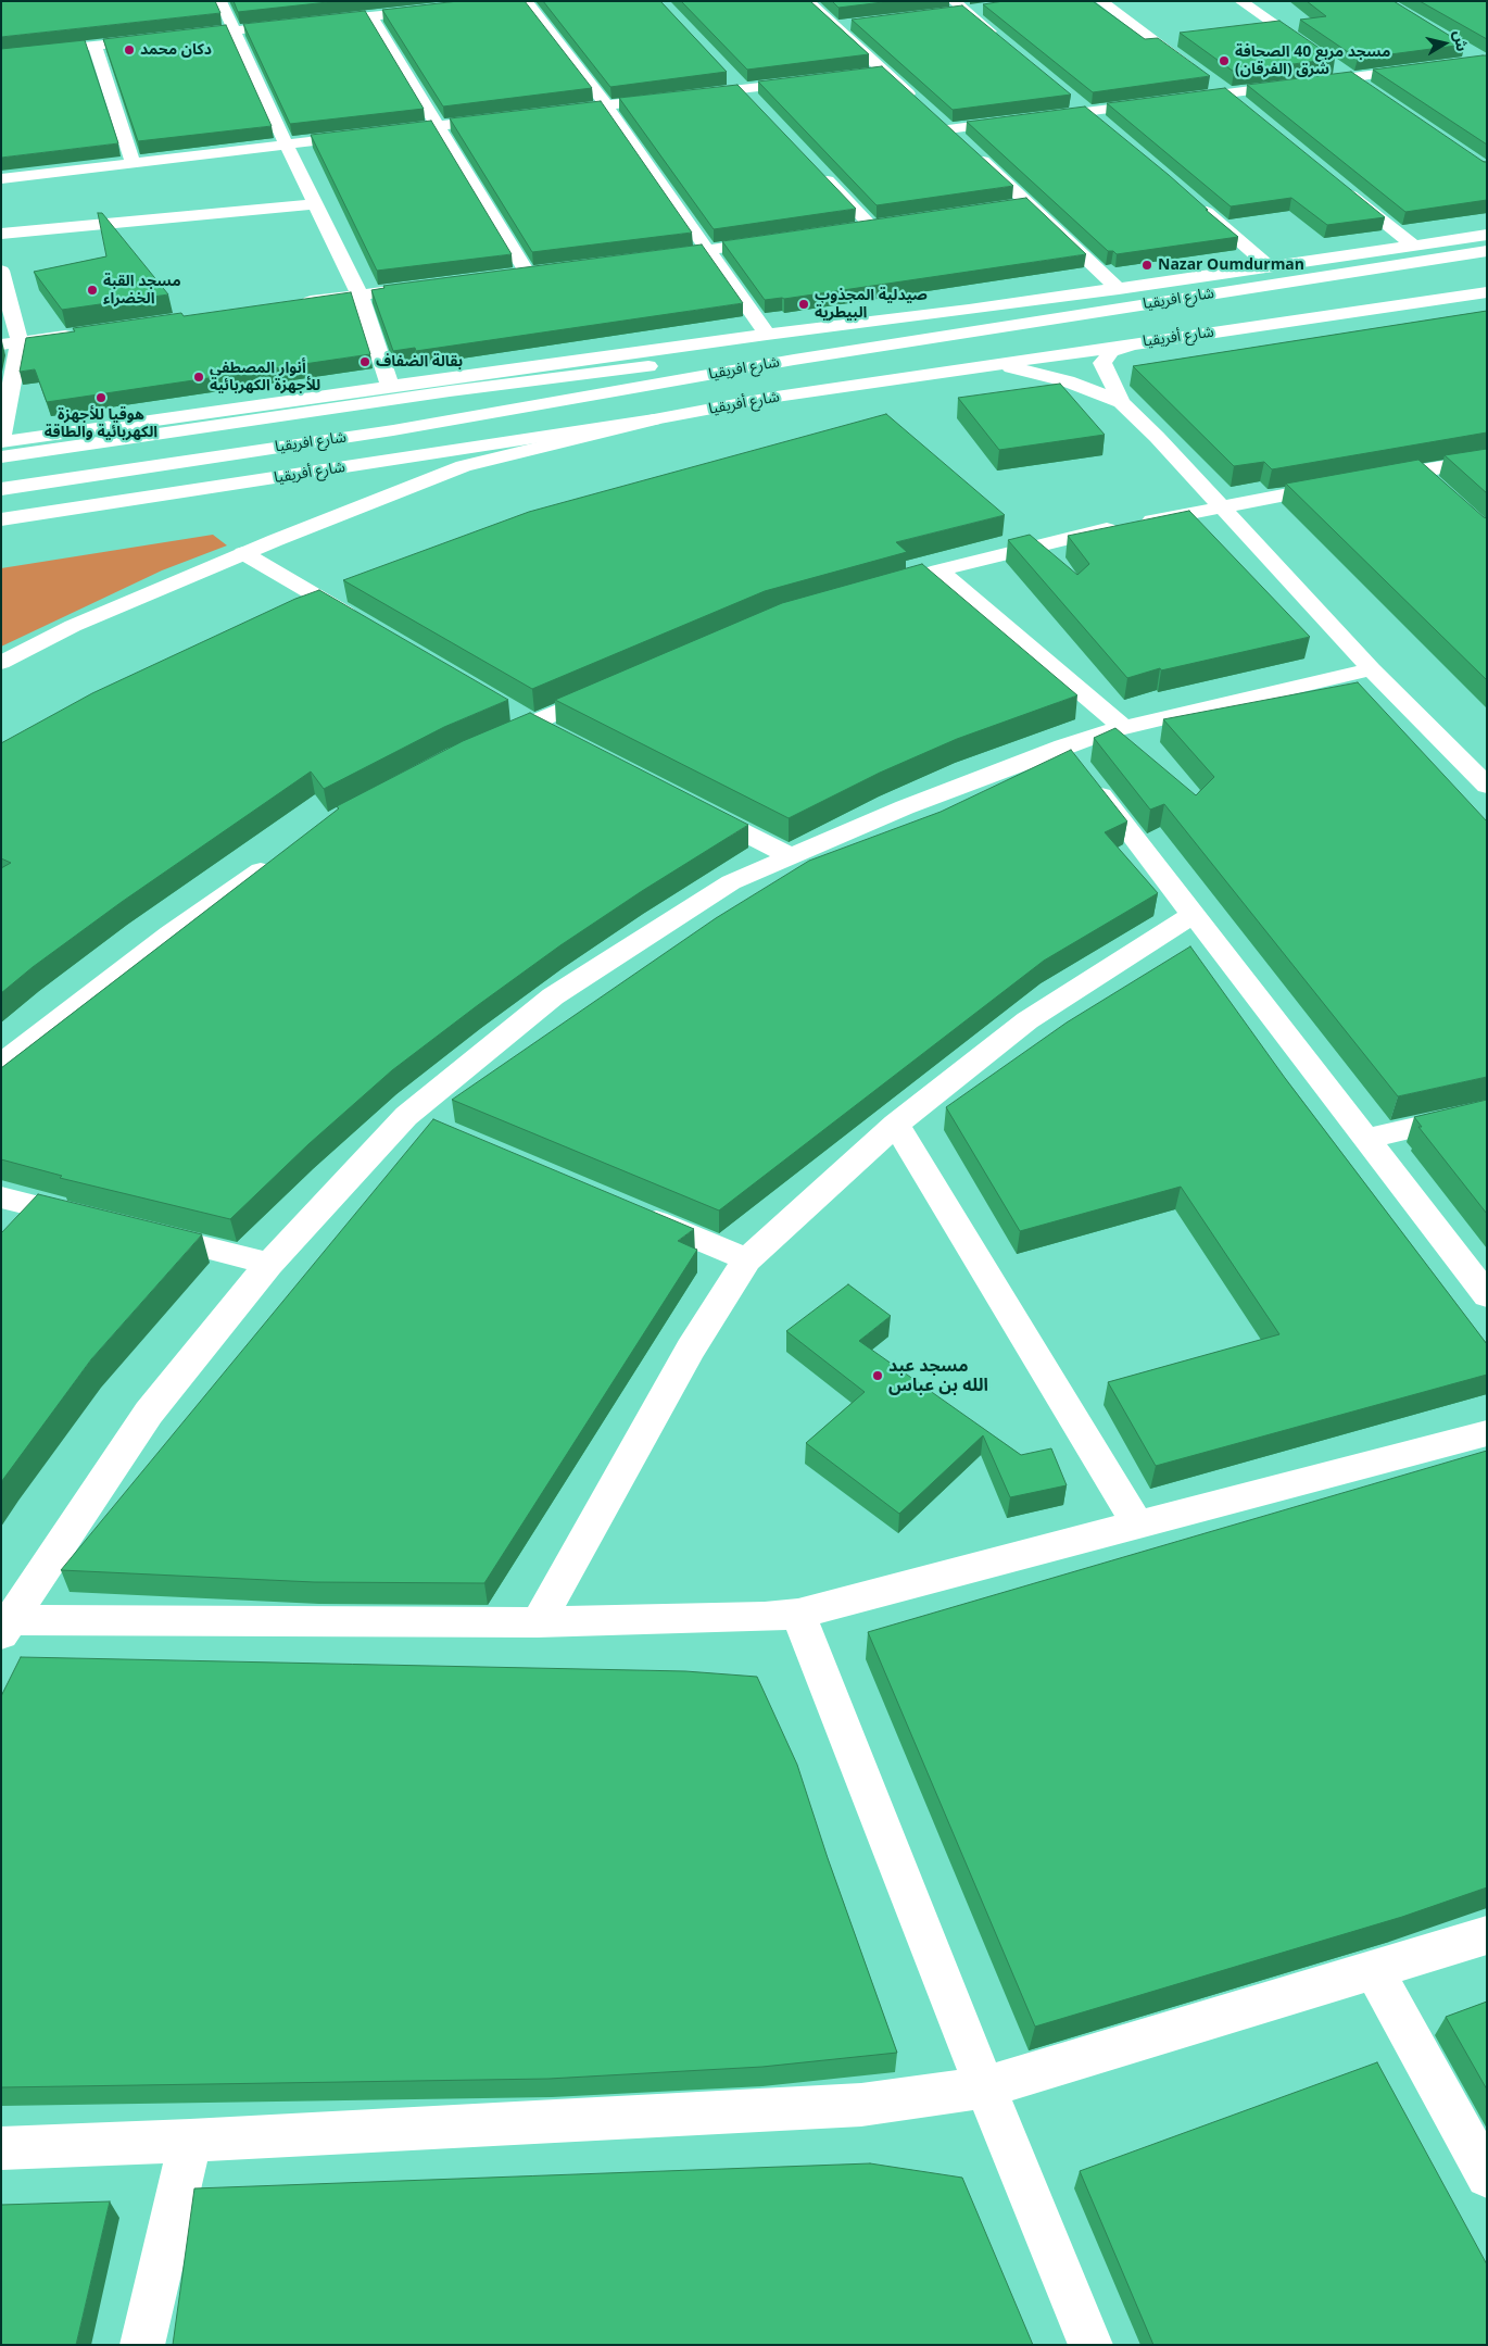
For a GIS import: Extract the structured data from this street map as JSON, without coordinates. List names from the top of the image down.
{
  "streets": {
    "main road": ["شارع افريقيا", "شارع أفريقيا"]
  },
  "crossings": [
    ["شارع افريقيا", "شارع أفريقيا"]
  ],
  "places": [
    "دكان محمد",
    "مسجد مربع 40 الصحافة شرق (الفرقان)",
    "Nazar Oumdurman",
    "مسجد القبة الخضراء",
    "صيدلية المجذوب البيطرية",
    "بقالة الضفاف",
    "أنوار المصطفى للأجهزة الكهربائية",
    "هوقيا للأجهزة الكهربائية والطاقة",
    "مسجد عبد الله بن عباس"
  ],
  "north": "right"
}
